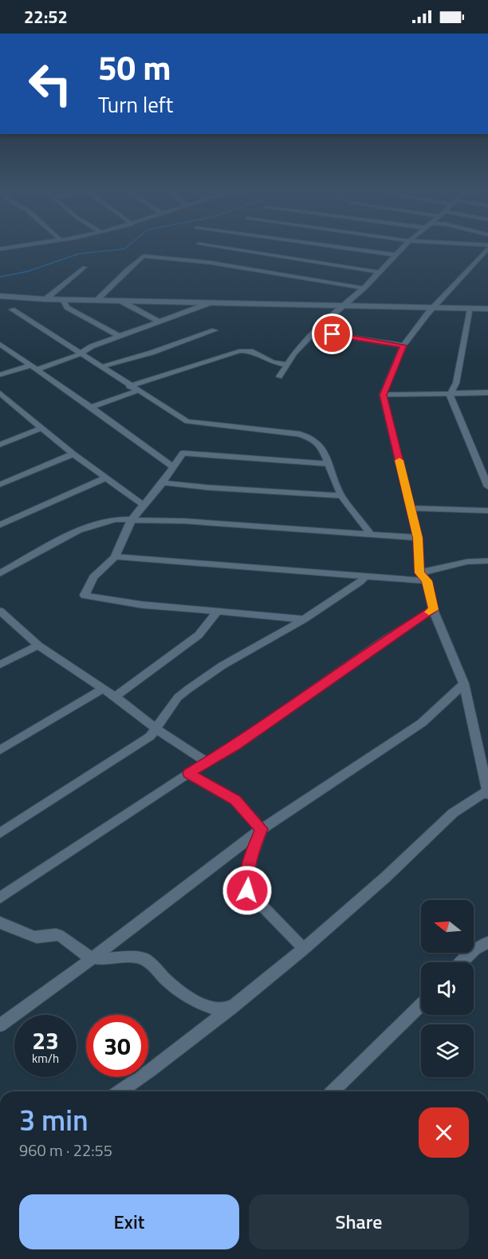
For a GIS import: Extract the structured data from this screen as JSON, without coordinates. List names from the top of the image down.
{
  "north": "left",
  "page": {
    "status": "22:52",
    "turn": ["50 m", "Turn left"],
    "speed": "23 km/h",
    "limit": "30",
    "heading": ["3 min", "960 m · 22:55"],
    "buttons": ["Exit", "Share"]
  }
}
